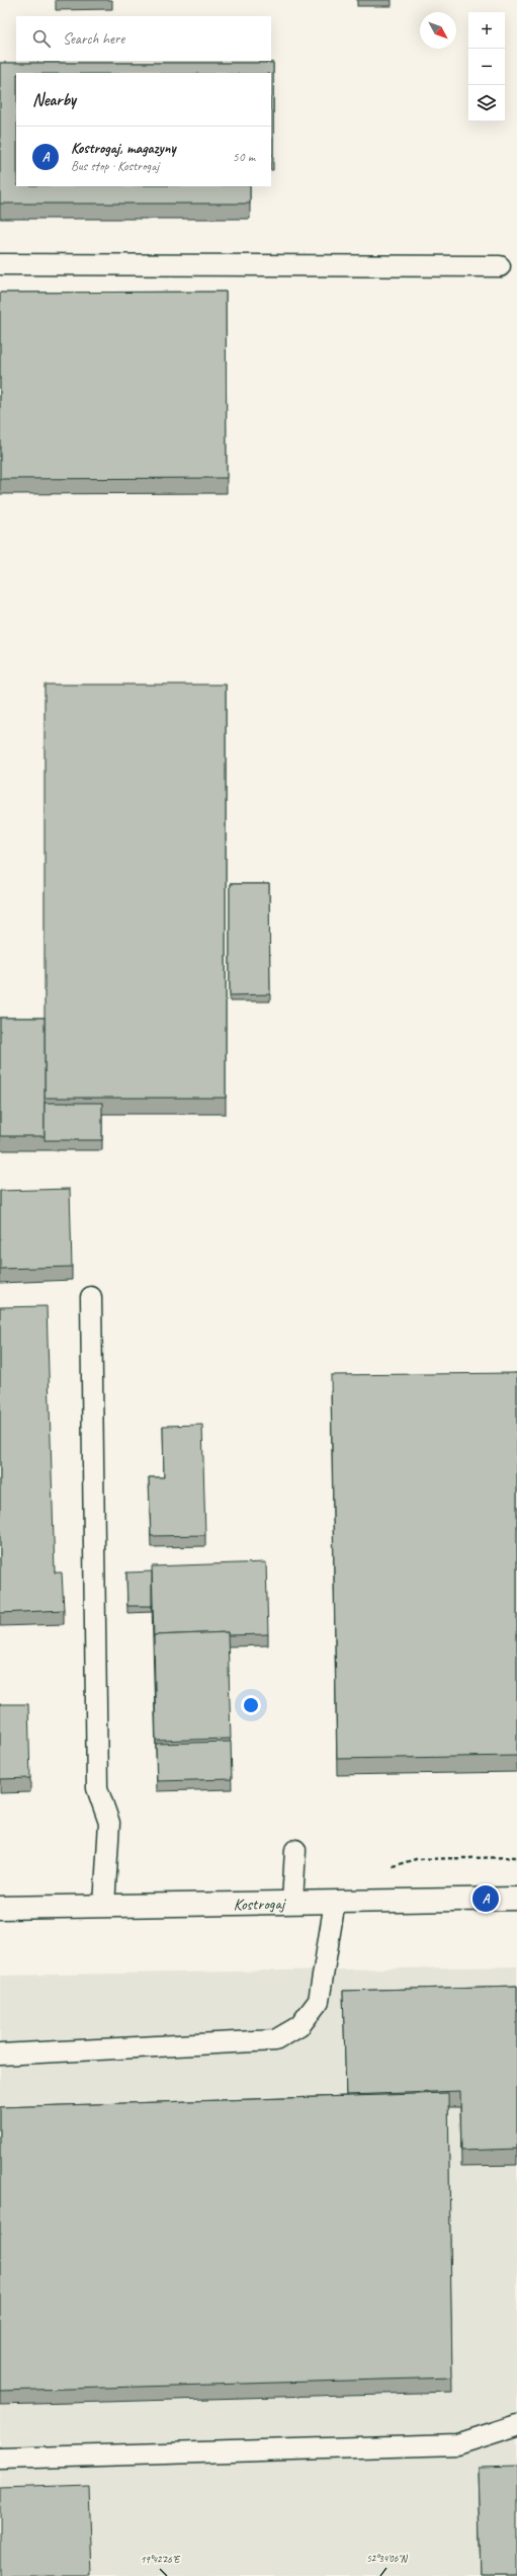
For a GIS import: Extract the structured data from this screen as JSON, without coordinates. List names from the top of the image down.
{
  "streets": {
    "street": ["Kostrogaj"]
  },
  "north": "bottom right",
  "page": {
    "map_buttons": ["+", "−"],
    "search": "Search here",
    "heading": "Nearby",
    "list": [
      {
        "mark": "A",
        "name": "Kostrogaj, magazyny",
        "note": "Bus stop · Kostrogaj",
        "value": "50 m"
      }
    ],
    "pins": "A"
  },
  "coordinates": ["52°34'06\"N", "19°42'26\"E"]
}
